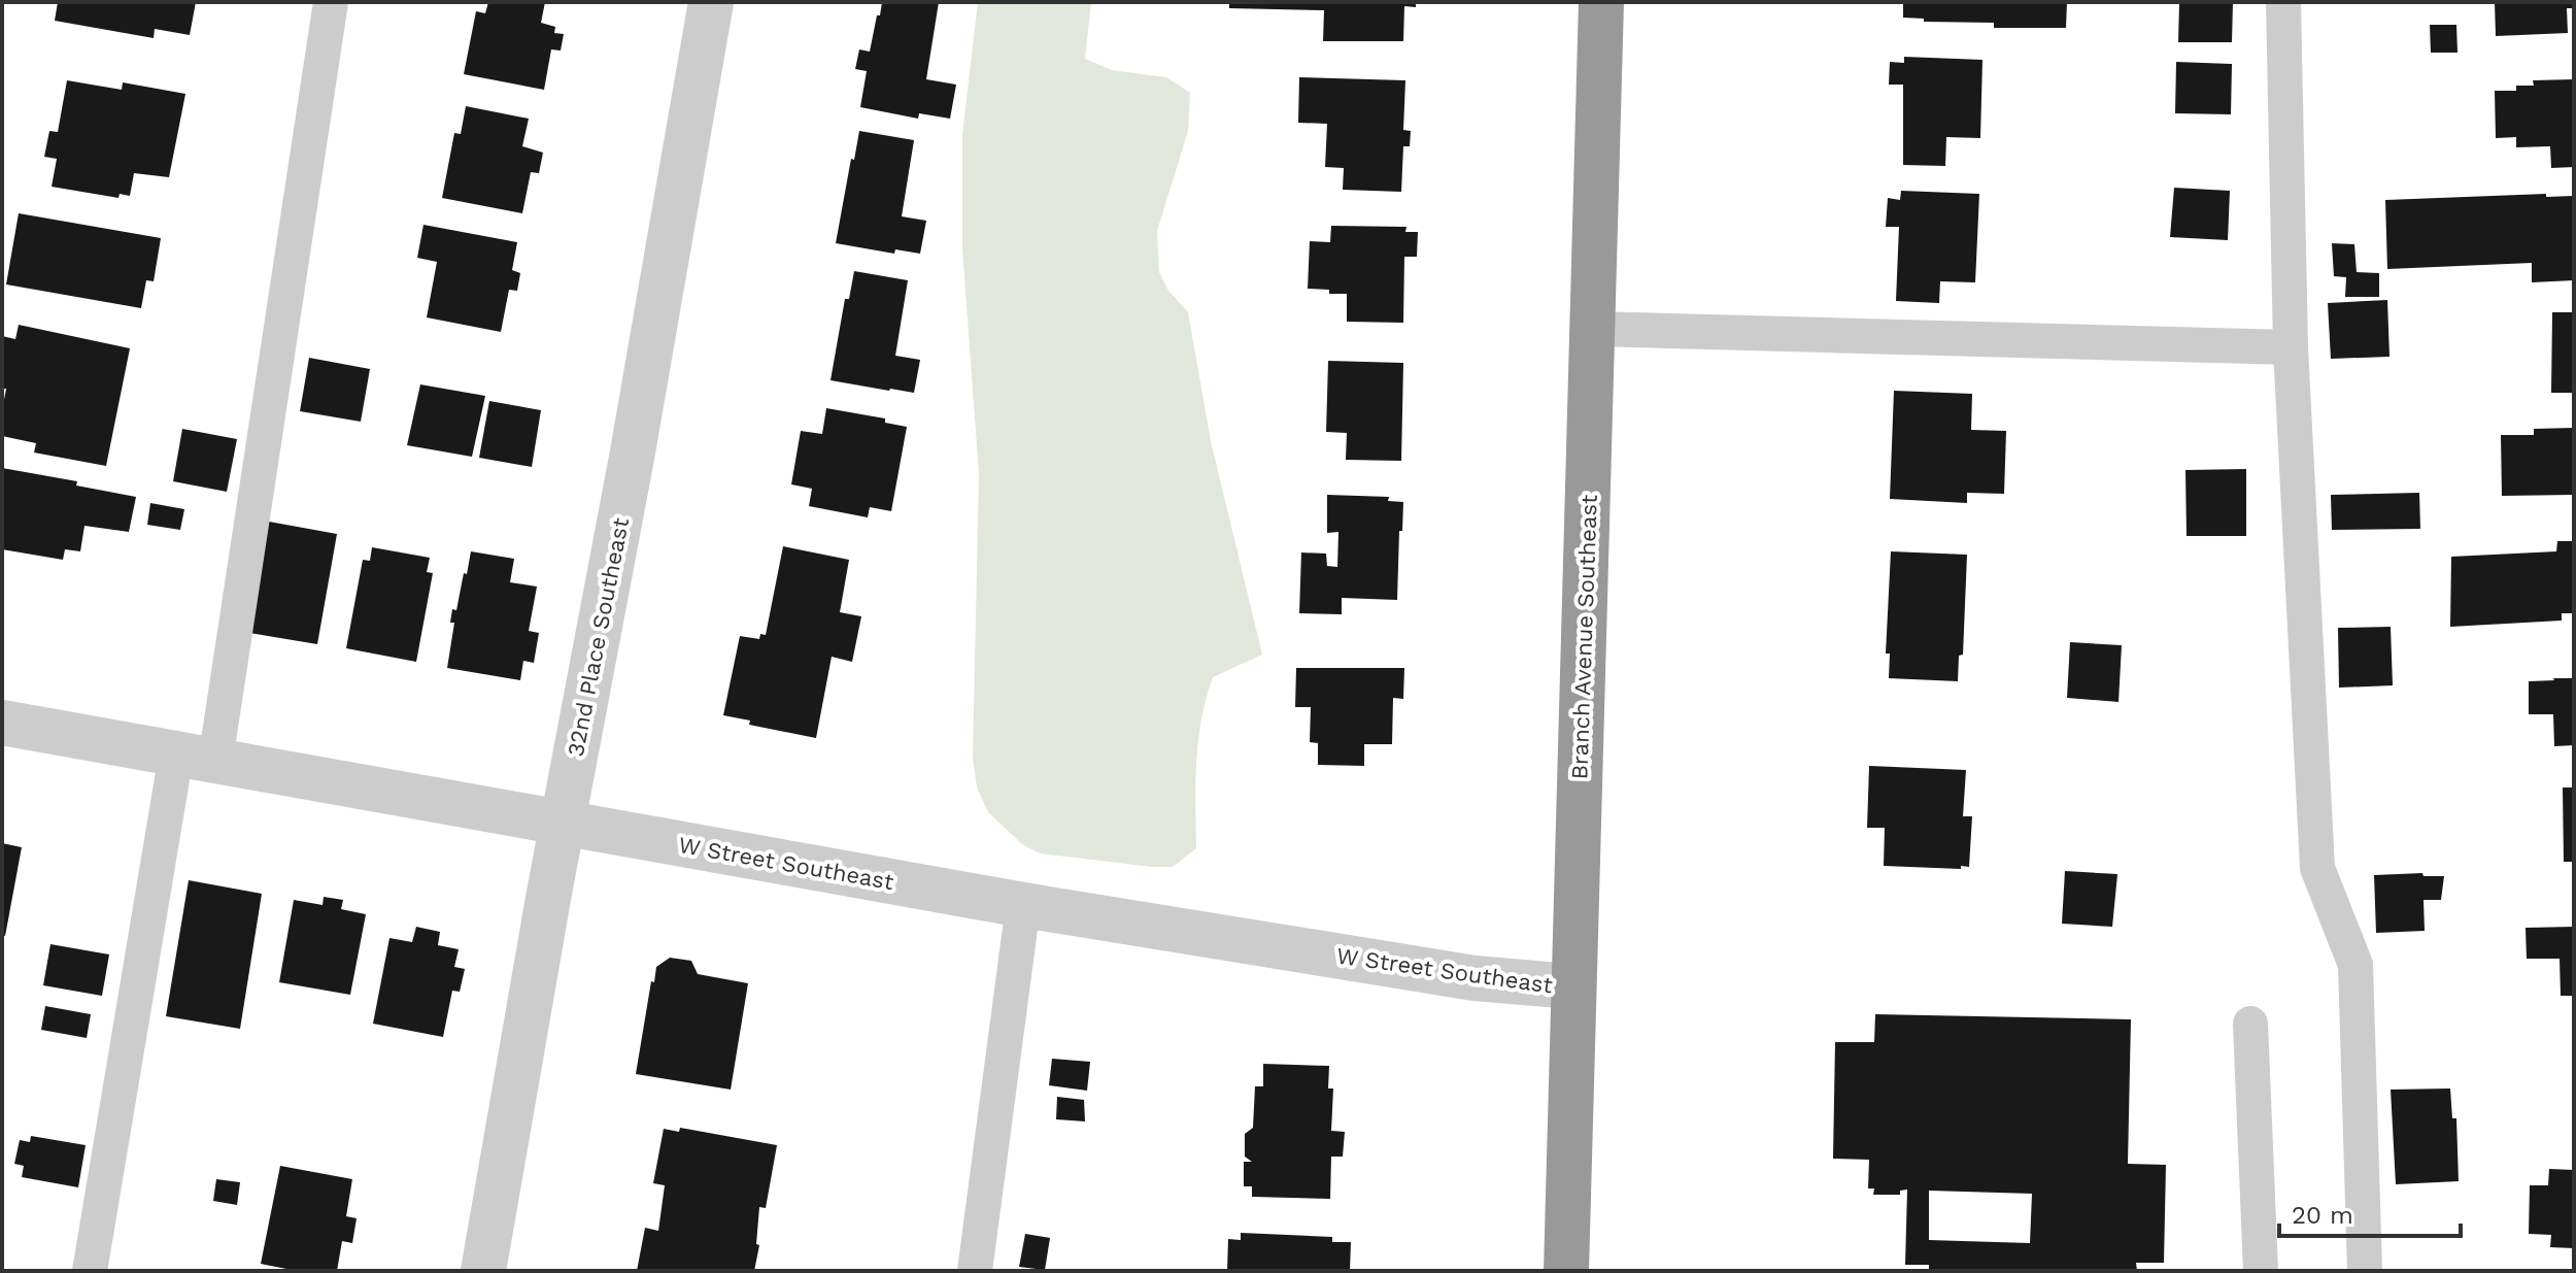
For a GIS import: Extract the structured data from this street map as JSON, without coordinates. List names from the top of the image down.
{
  "streets": {
    "highway": ["Branch Avenue Southeast"],
    "street": ["32nd Place Southeast", "W Street Southeast"]
  },
  "crossings": [
    ["32nd Place Southeast", "W Street Southeast"],
    ["Branch Avenue Southeast", "W Street Southeast"]
  ],
  "scale_bar": "20 m"
}
